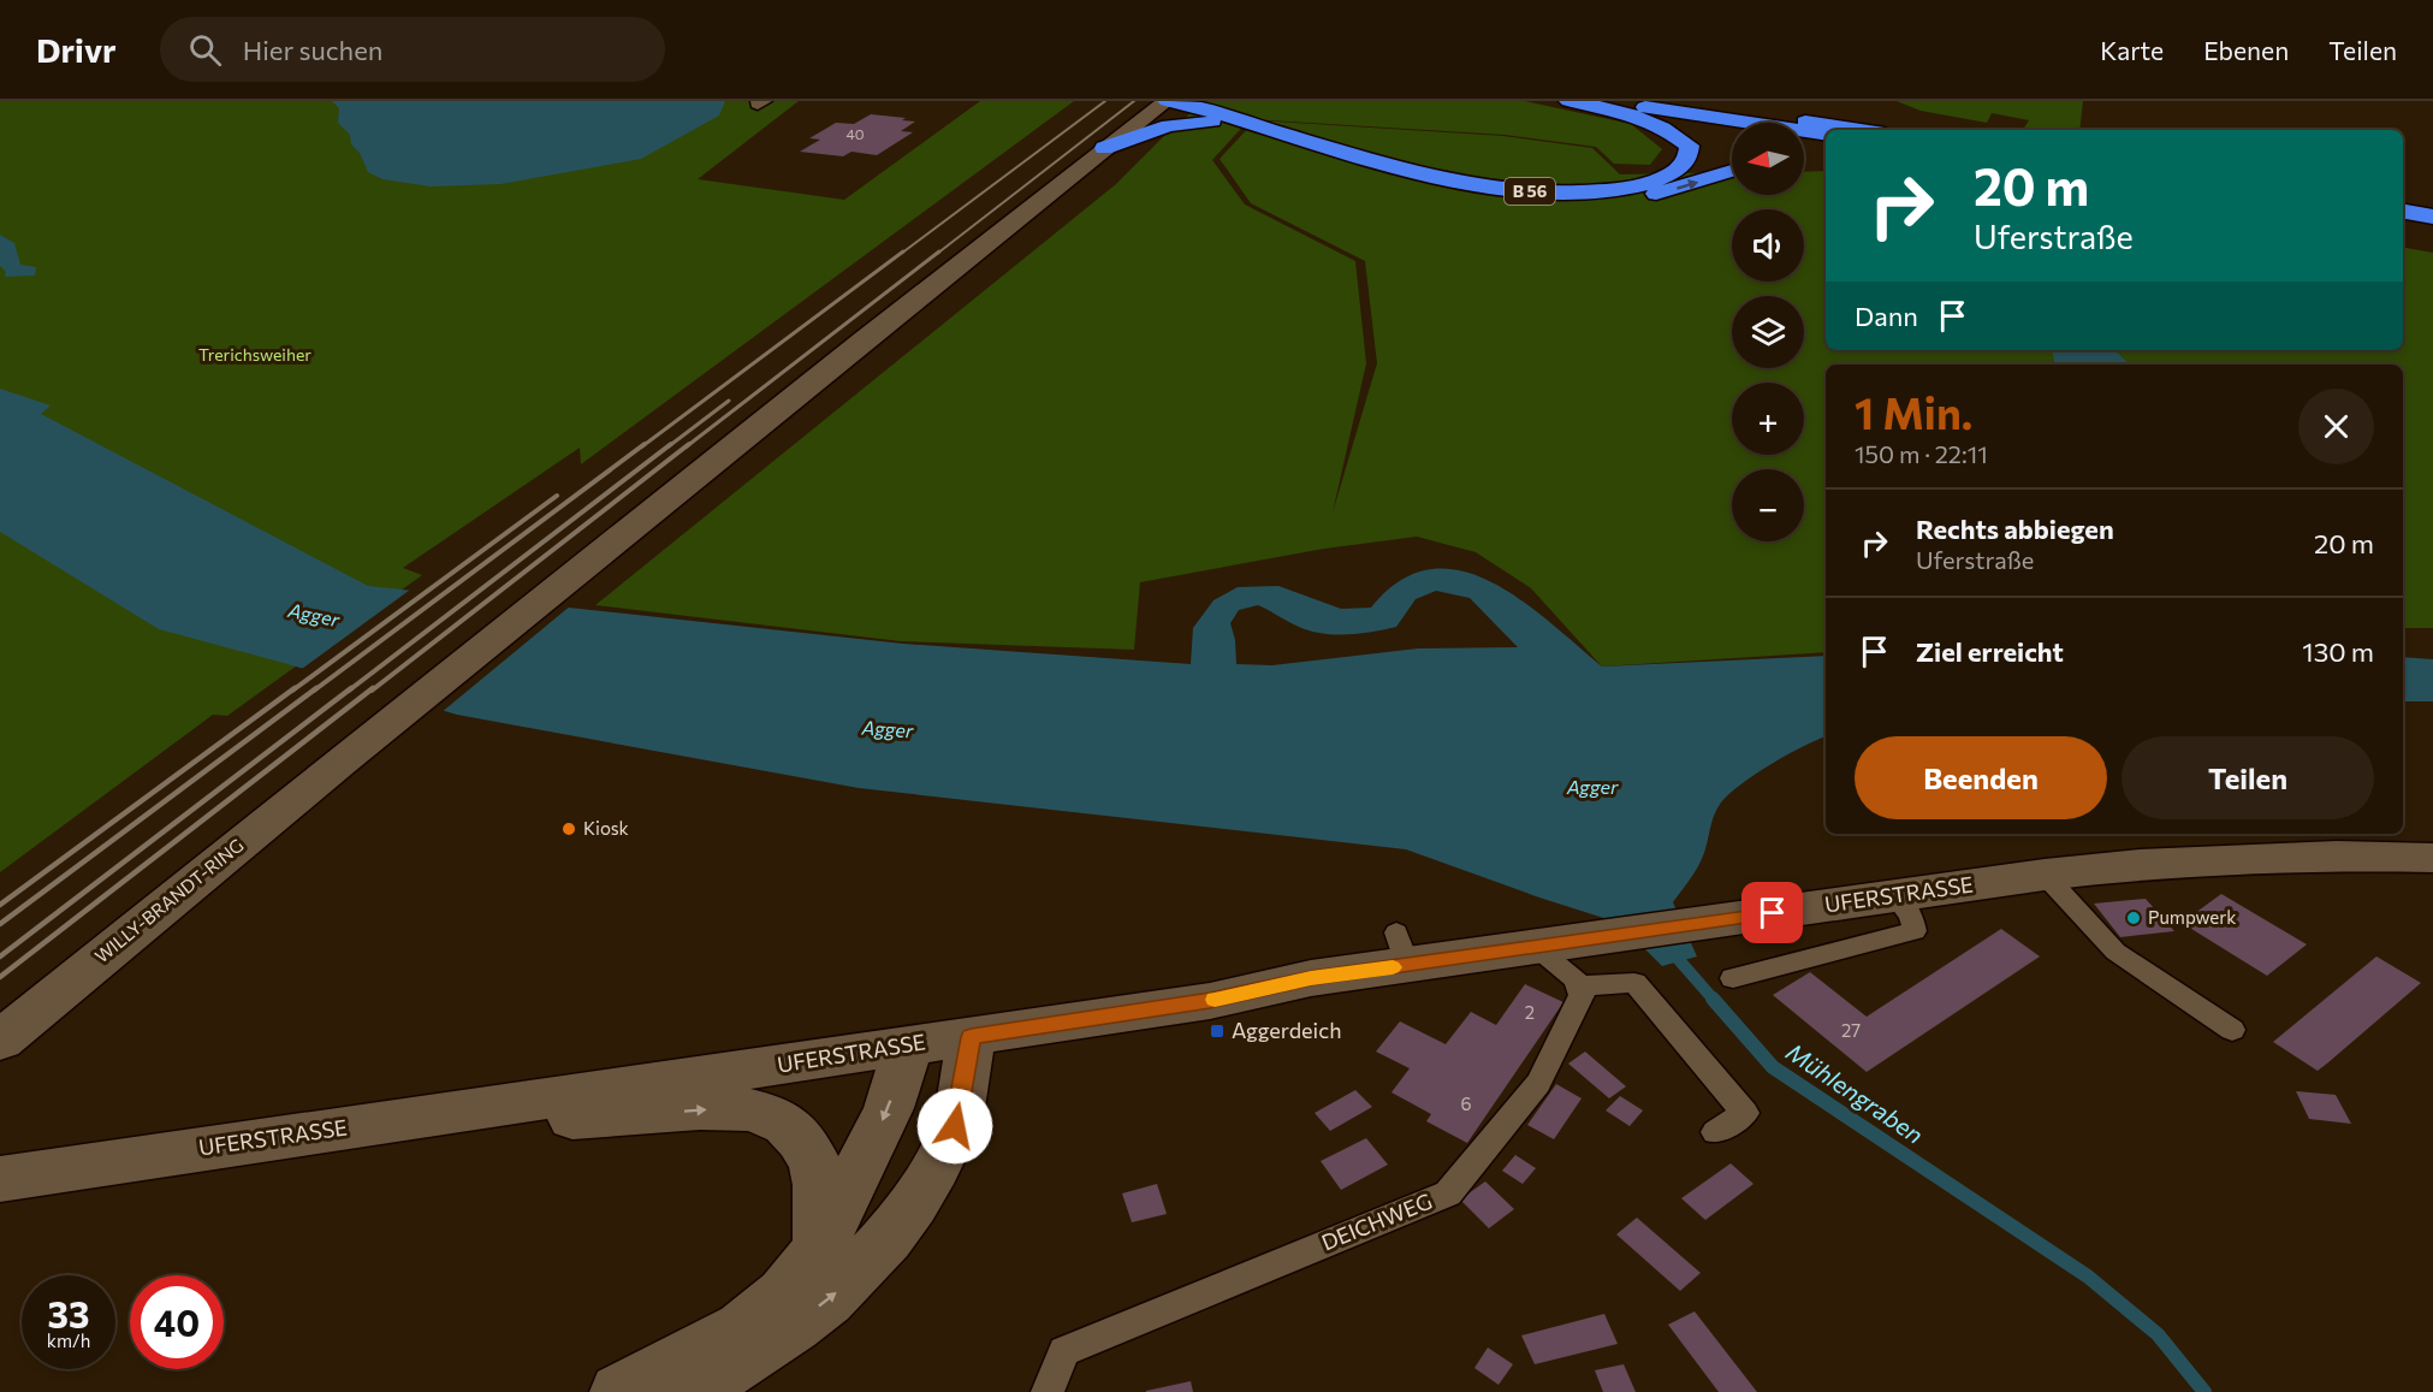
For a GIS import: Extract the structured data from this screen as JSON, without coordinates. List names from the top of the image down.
{
  "streets": {
    "highway": ["B 56"],
    "street": ["UFERSTRASSE", "WILLY-BRANDT-RING"],
    "lane": ["DEICHWEG"]
  },
  "crossings": [
    ["B 56", "WILLY-BRANDT-RING"],
    ["UFERSTRASSE", "DEICHWEG"]
  ],
  "water": ["Agger", "Mühlengraben"],
  "parks": ["Trerichsweiher"],
  "places": {
    "other": ["Kiosk", "Pumpwerk"],
    "transit": ["Aggerdeich"]
  },
  "house_numbers": [
    "40",
    "2",
    "27",
    "6"
  ],
  "north": "left",
  "page": {
    "header": "Drivr",
    "search": "Hier suchen",
    "nav": ["Karte", "Ebenen", "Teilen"],
    "map_buttons": ["+", "−"],
    "turn": ["20 m", "Uferstraße"],
    "then": "Dann",
    "heading": ["1 Min.", "150 m · 22:11"],
    "list": [
      {
        "name": "Rechts abbiegen",
        "note": "Uferstraße",
        "value": "20 m"
      },
      {
        "name": "Ziel erreicht",
        "value": "130 m"
      }
    ],
    "buttons": ["Beenden", "Teilen"],
    "speed": "33 km/h",
    "limit": "40"
  }
}
